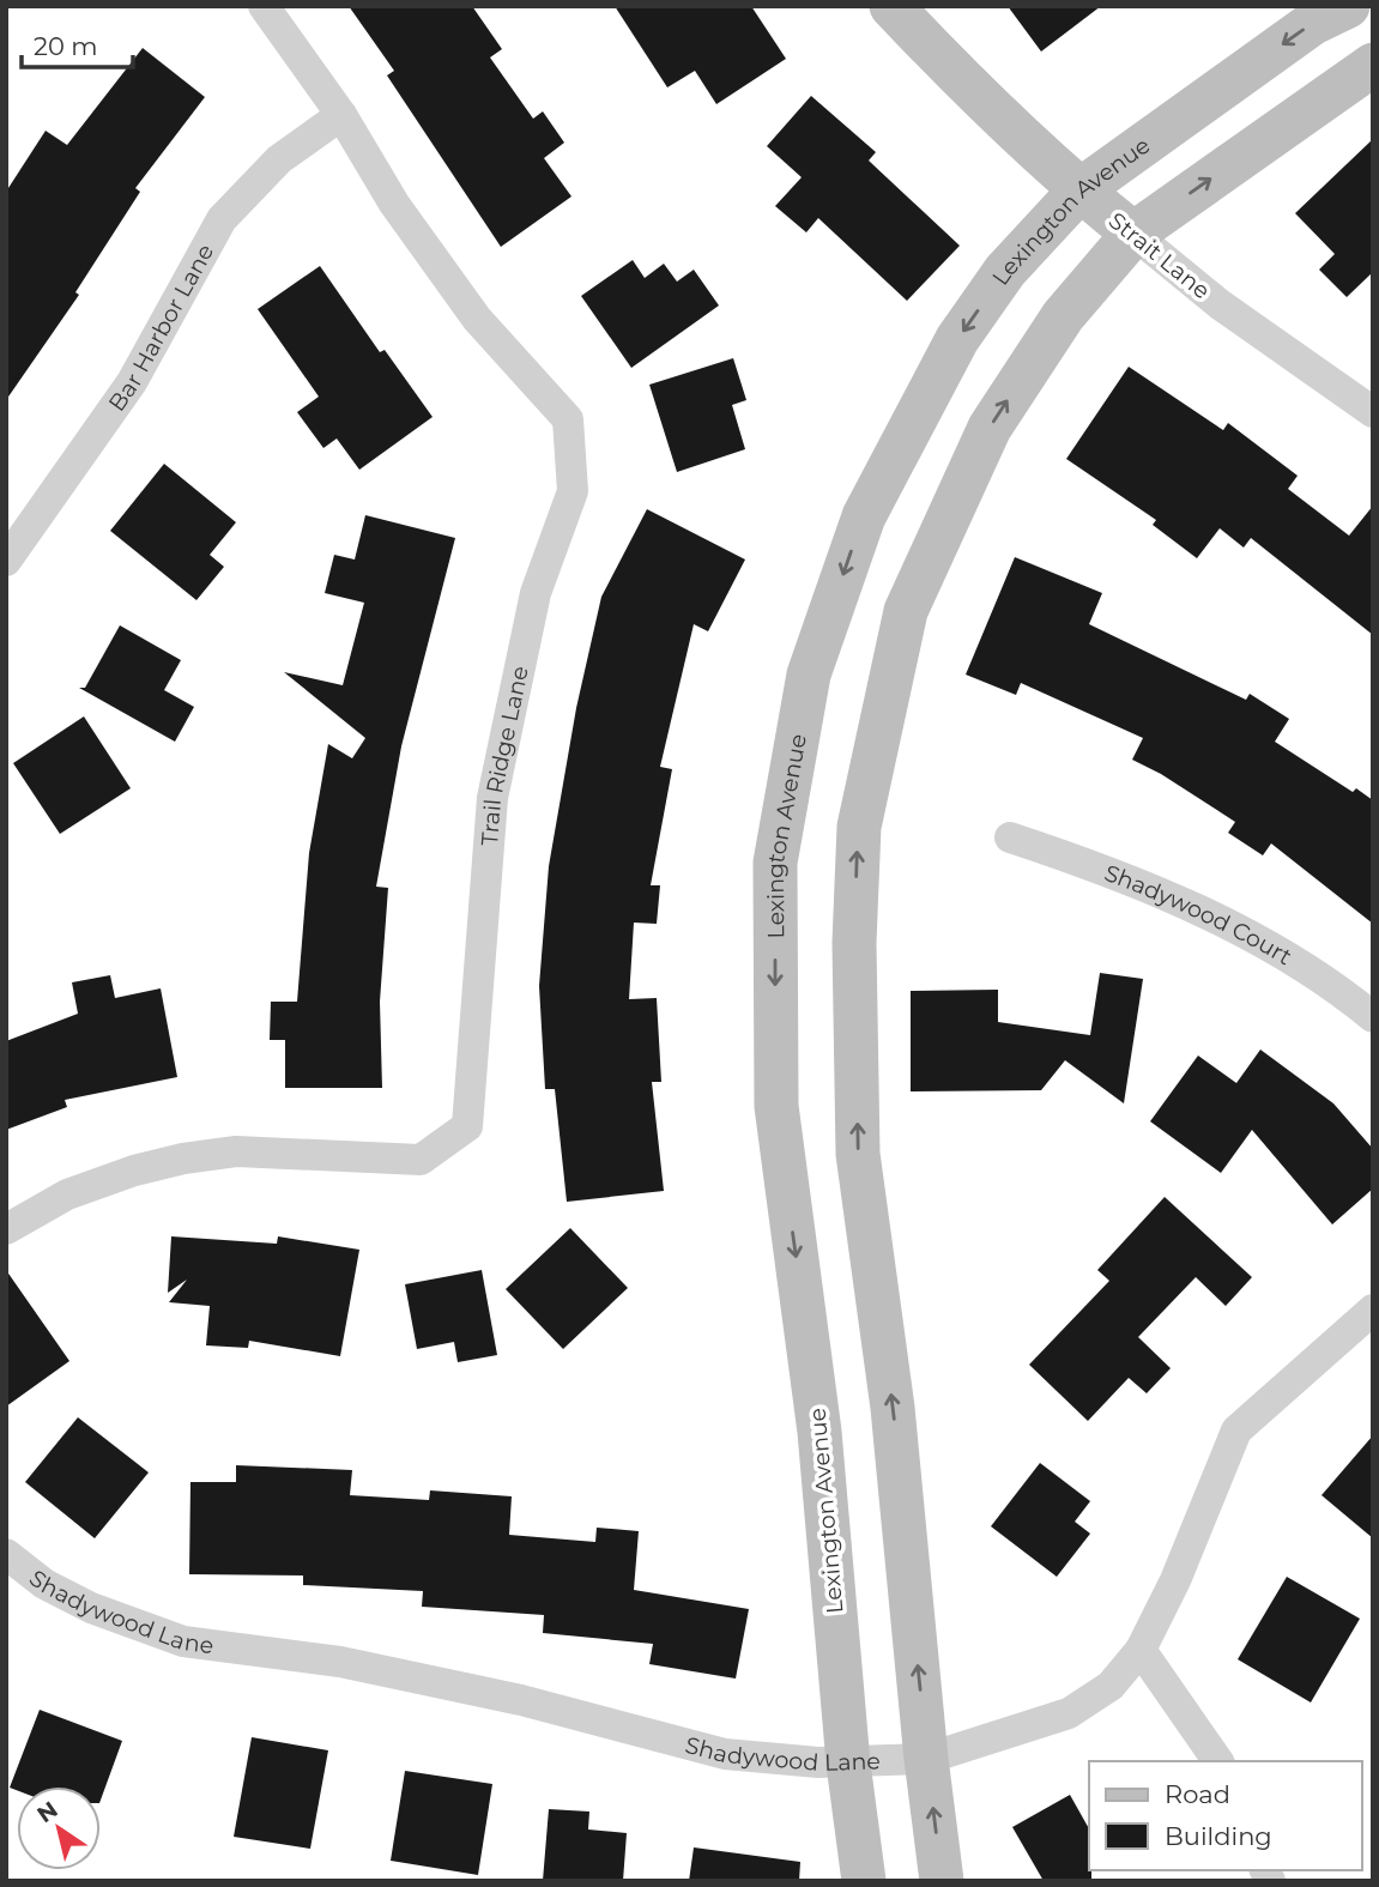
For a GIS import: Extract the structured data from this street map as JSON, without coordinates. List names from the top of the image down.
{
  "streets": {
    "street": [
      "Lexington Avenue",
      "Strait Lane",
      "Bar Harbor Lane",
      "Trail Ridge Lane",
      "Shadywood Court",
      "Shadywood Lane"
    ]
  },
  "crossings": [
    ["Lexington Avenue", "Strait Lane"],
    ["Lexington Avenue", "Shadywood Lane"],
    ["Bar Harbor Lane", "Trail Ridge Lane"]
  ],
  "legend": ["Road", "Building"],
  "scale_bar": "20 m",
  "north": "top left"
}
